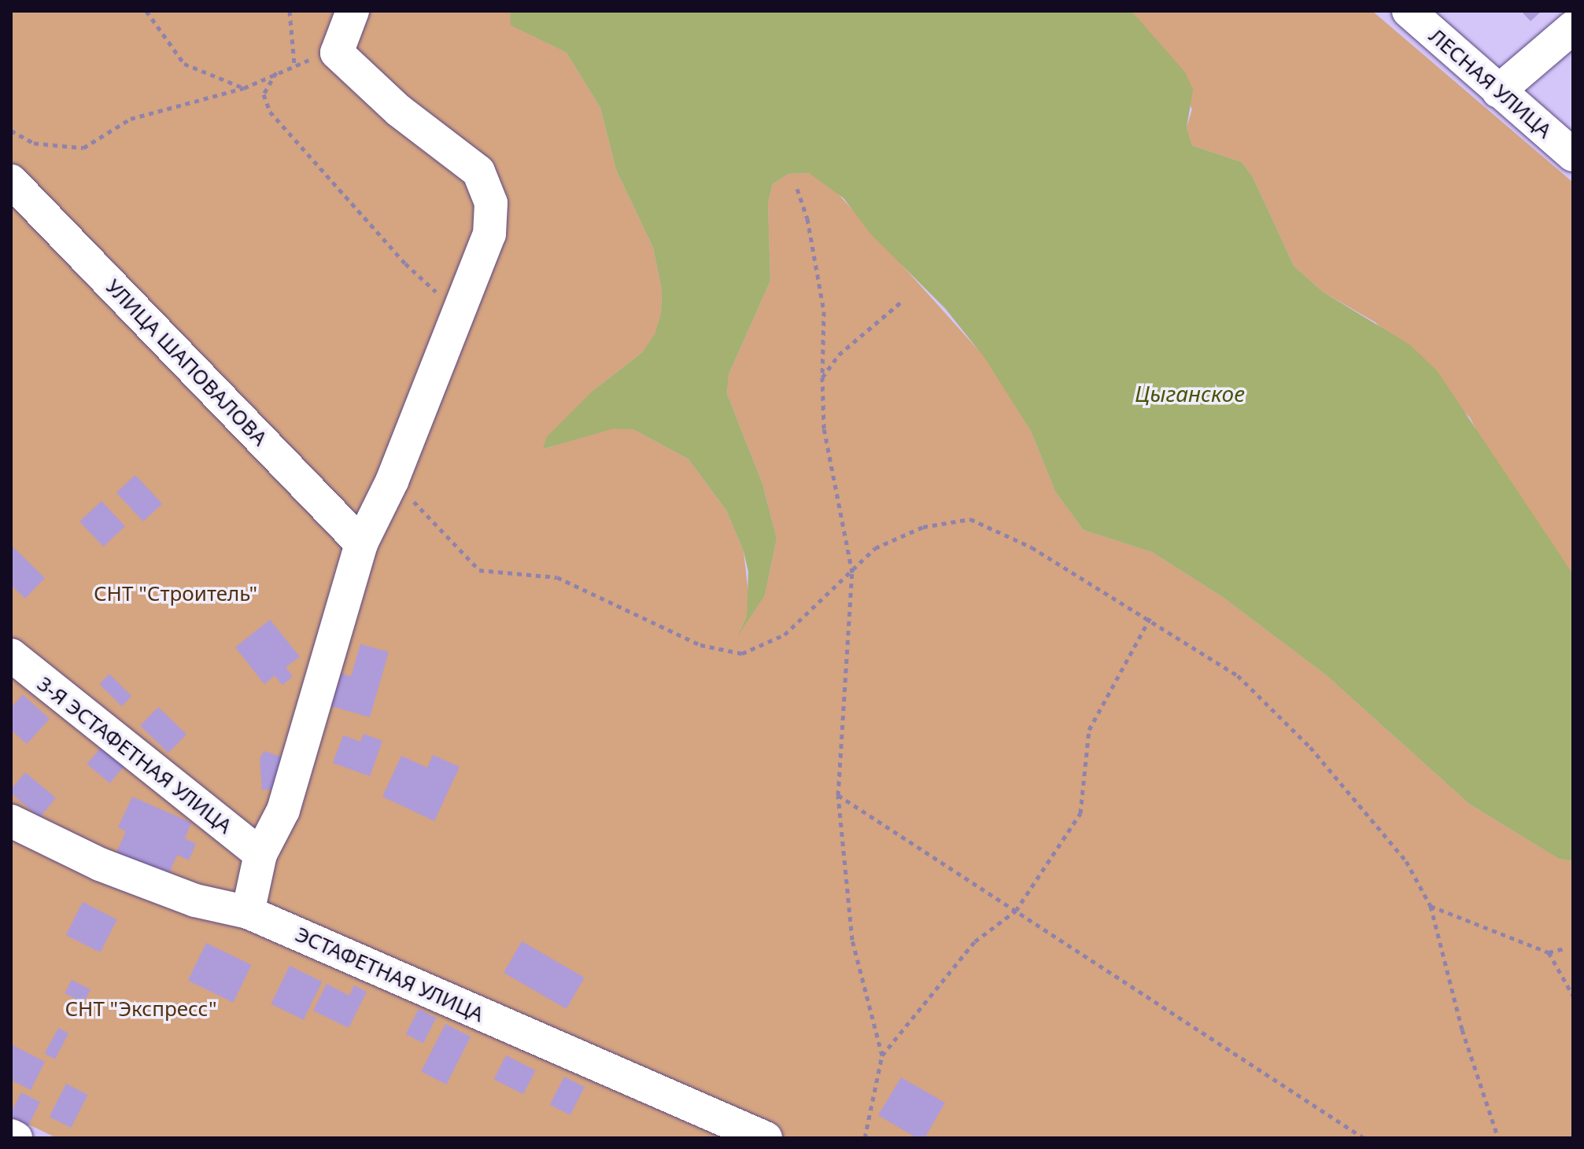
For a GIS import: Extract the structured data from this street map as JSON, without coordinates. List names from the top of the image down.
{
  "streets": {
    "street": [
      "ЛЕСНАЯ УЛИЦА",
      "УЛИЦА ШАПОВАЛОВА",
      "3-Я ЭСТАФЕТНАЯ УЛИЦА",
      "ЭСТАФЕТНАЯ УЛИЦА"
    ]
  },
  "water": ["Цыганское"],
  "parks": ["СНТ \"Строитель\"", "СНТ \"Экспресс\""]
}
